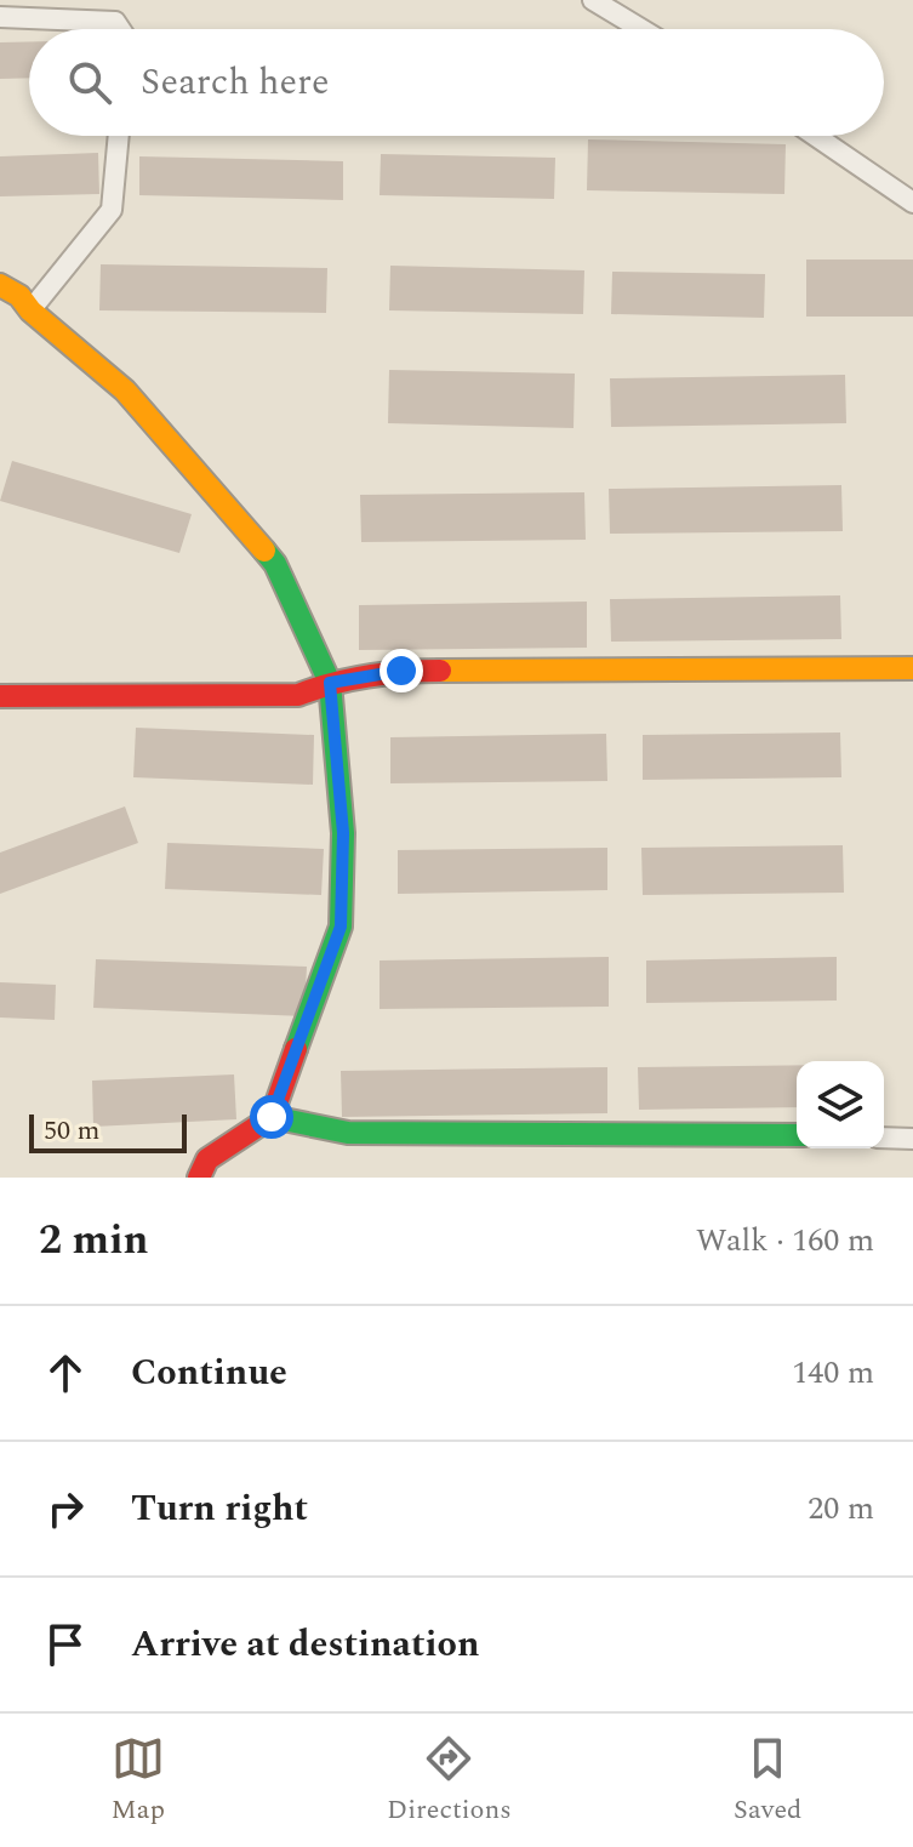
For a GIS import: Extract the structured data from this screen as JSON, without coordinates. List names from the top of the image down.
{
  "scale_bar": "50 m",
  "page": {
    "search": "Search here",
    "scale": "50 m",
    "heading": ["2 min", "Walk · 160 m"],
    "list": [
      ["Continue", "140 m"],
      ["Turn right", "20 m"],
      "Arrive at destination"
    ],
    "nav": ["Map", "Directions", "Saved"]
  }
}
